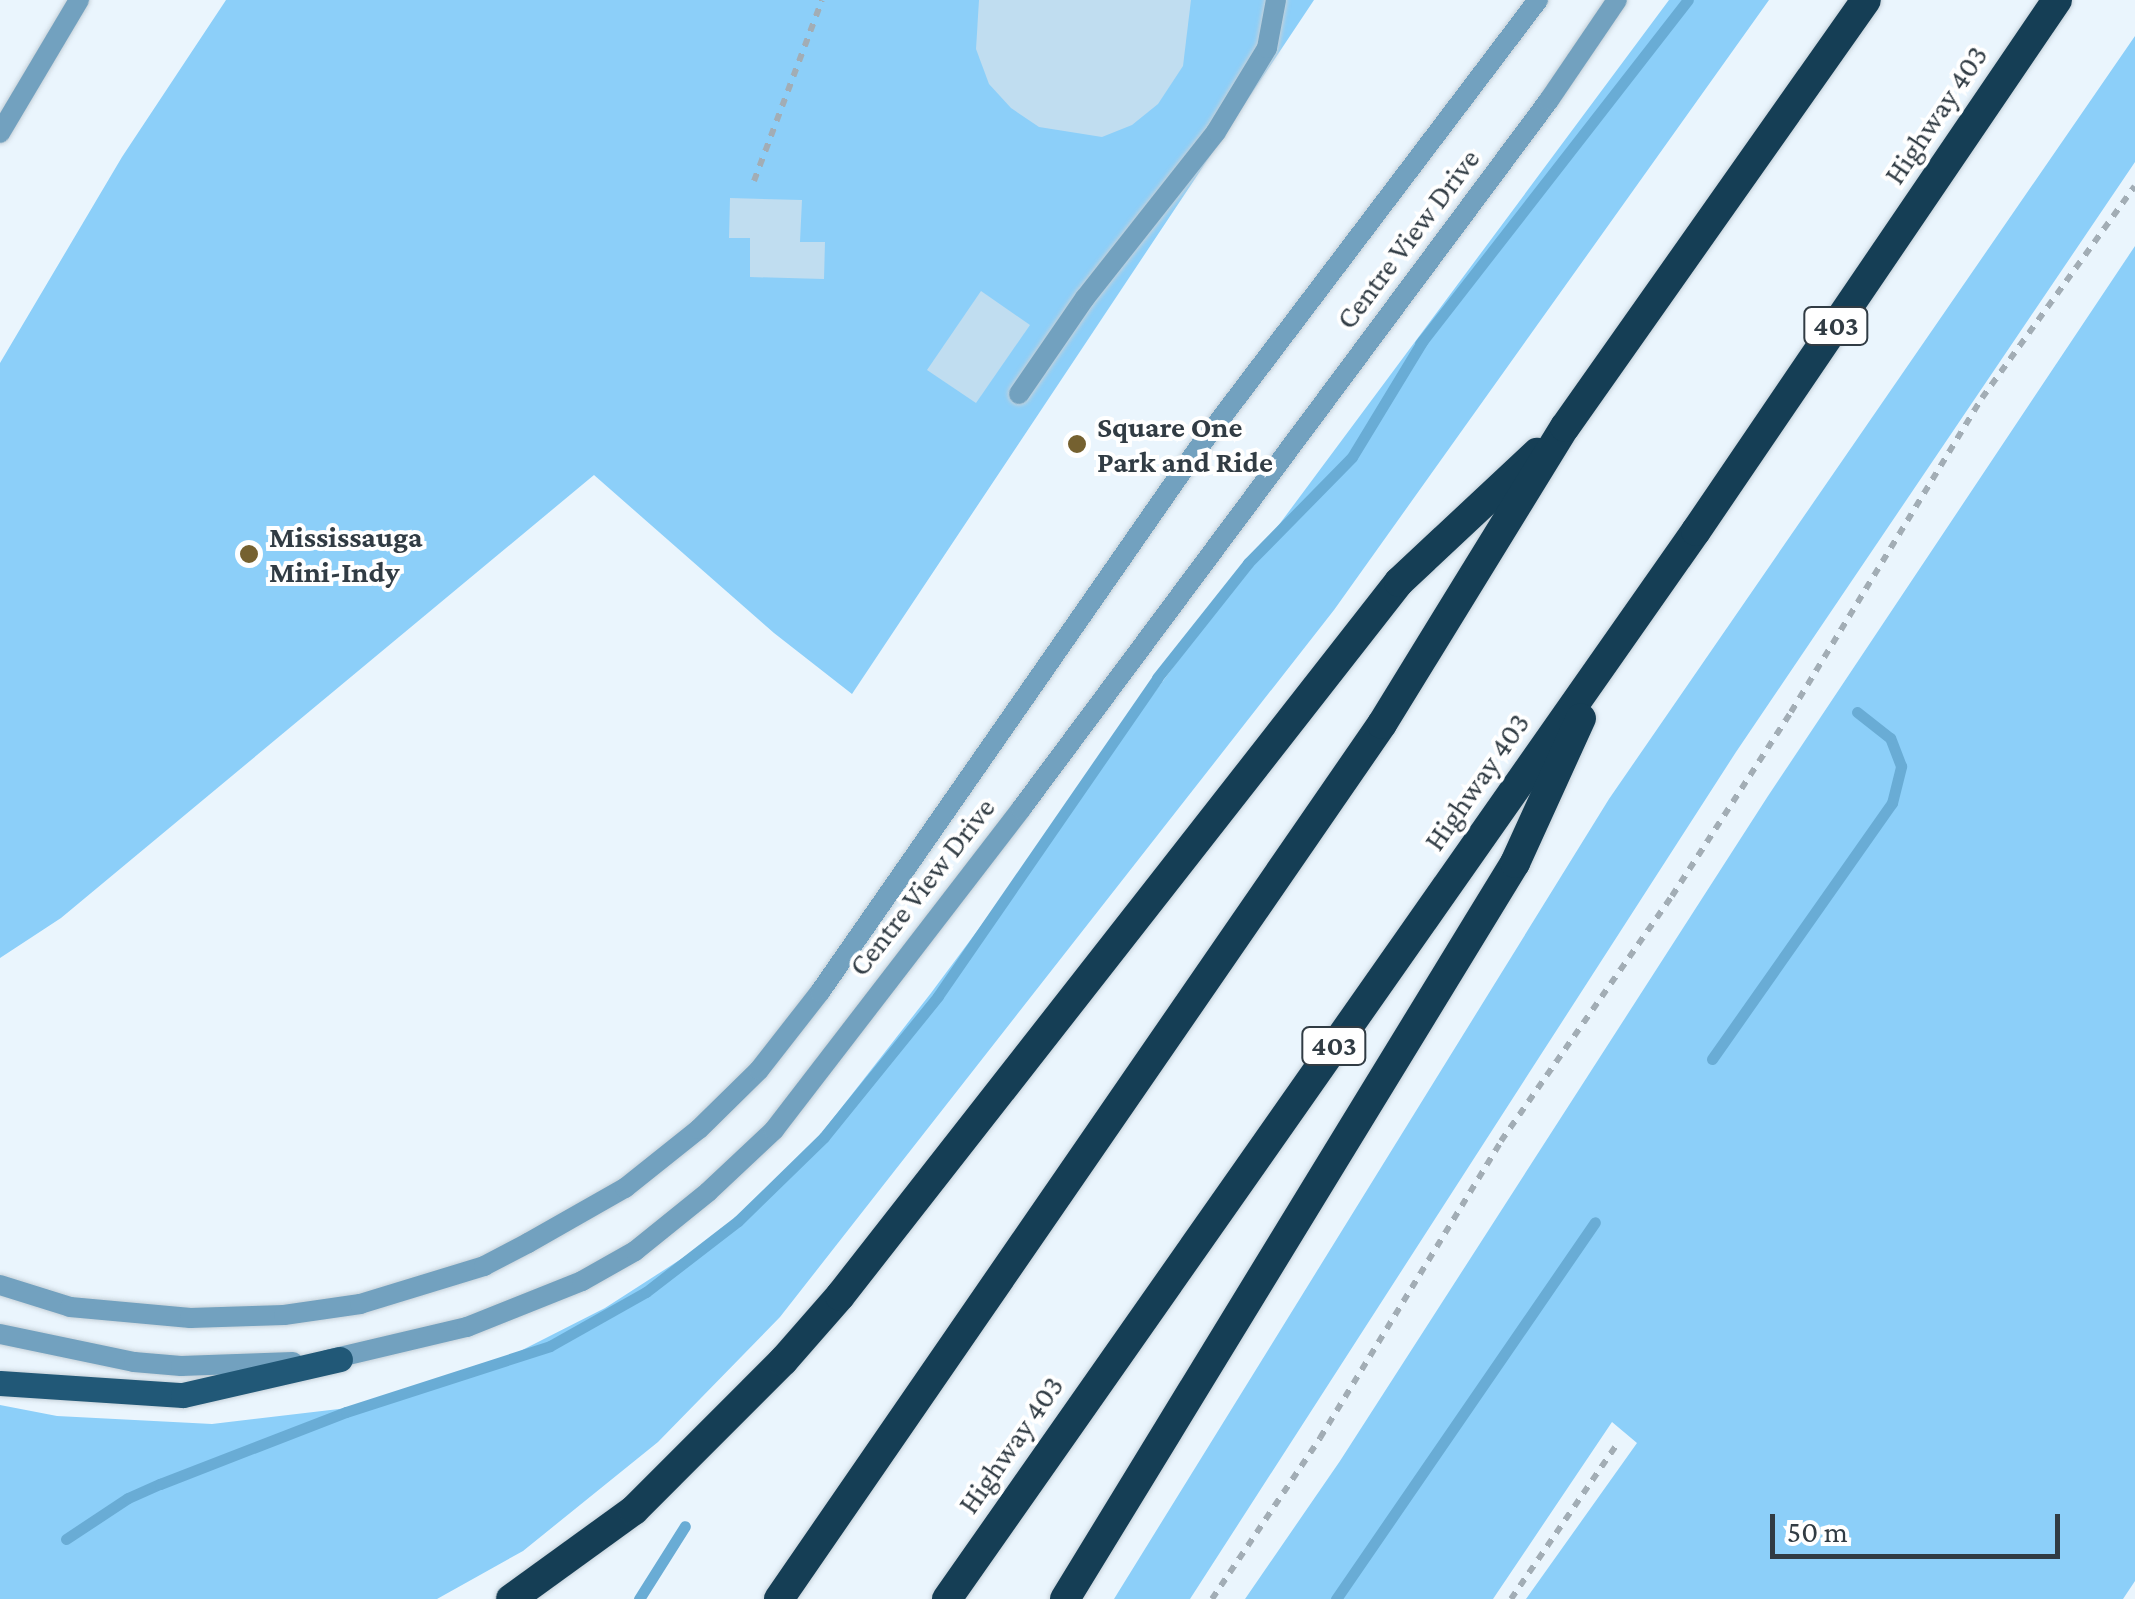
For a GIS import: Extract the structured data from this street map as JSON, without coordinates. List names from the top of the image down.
{
  "streets": {
    "highway": ["Highway 403", "403"],
    "street": ["Centre View Drive"]
  },
  "places": ["Square One Park and Ride", "Mississauga Mini-Indy"],
  "scale_bar": "50 m"
}
